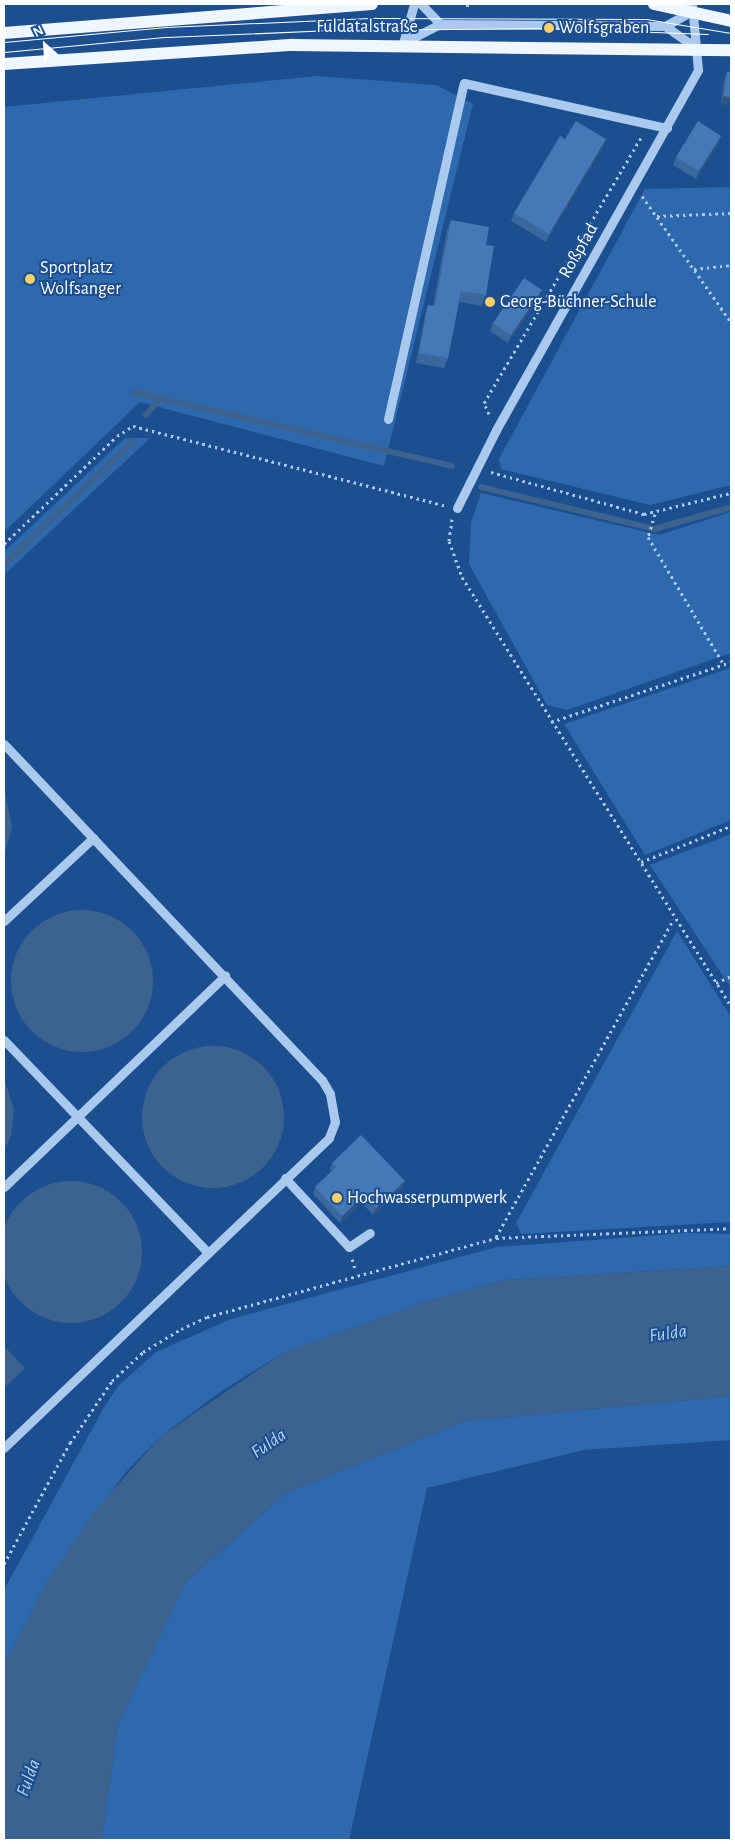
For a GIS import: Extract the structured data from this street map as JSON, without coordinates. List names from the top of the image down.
{
  "streets": {
    "main road": ["Fuldatalstraße"],
    "street": ["Roßpfad"]
  },
  "crossings": [
    ["Fuldatalstraße", "Roßpfad"]
  ],
  "water": ["Fulda"],
  "places": [
    "Wolfsgraben",
    "Sportplatz Wolfsanger",
    "Georg-Büchner-Schule",
    "Hochwasserpumpwerk"
  ],
  "north": "top left"
}
